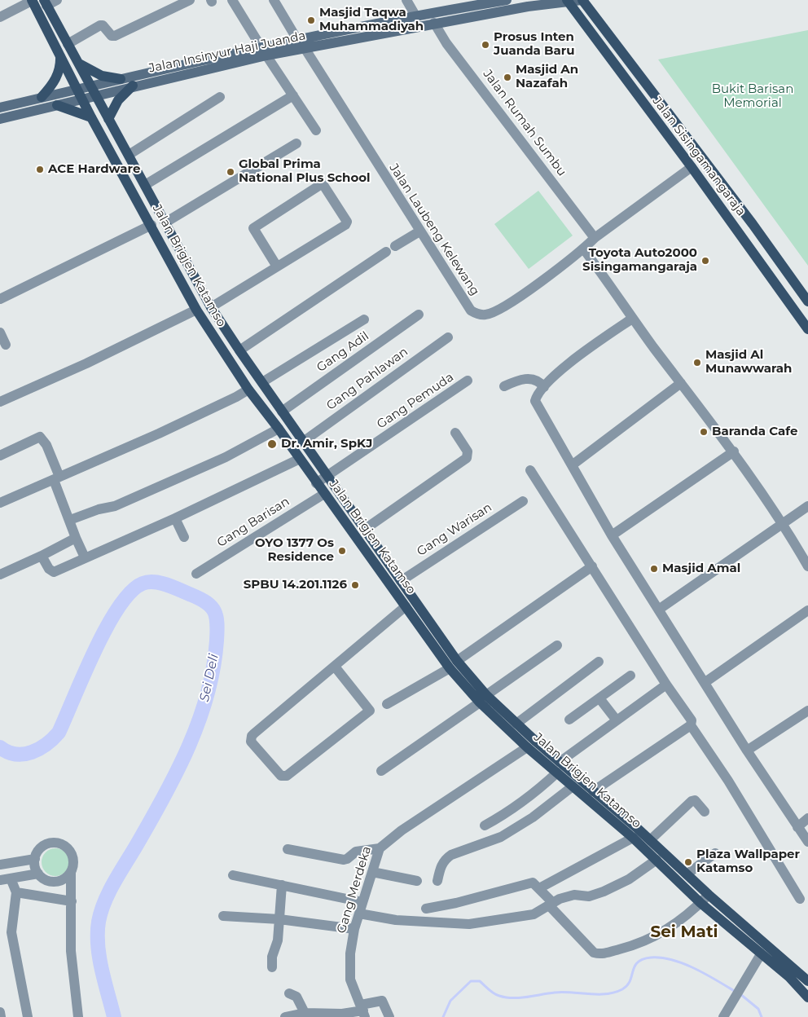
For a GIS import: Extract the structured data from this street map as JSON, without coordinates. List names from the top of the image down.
{
  "streets": {
    "main road": ["Jalan Insinyur Haji Juanda", "Jalan Sisingamangaraja", "Jalan Brigjen Katamso"],
    "street": [
      "Jalan Rumah Sumbu",
      "Jalan Laubeng Kelewang",
      "Gang Adil",
      "Gang Pahlawan",
      "Gang Pemuda",
      "Gang Barisan",
      "Gang Warisan",
      "Gang Merdeka"
    ]
  },
  "crossings": [
    ["Jalan Insinyur Haji Juanda", "Jalan Rumah Sumbu"],
    ["Jalan Insinyur Haji Juanda", "Jalan Sisingamangaraja"],
    ["Jalan Insinyur Haji Juanda", "Jalan Laubeng Kelewang"],
    ["Jalan Insinyur Haji Juanda", "Jalan Brigjen Katamso"],
    ["Jalan Rumah Sumbu", "Jalan Laubeng Kelewang"],
    ["Jalan Sisingamangaraja", "Jalan Laubeng Kelewang"],
    ["Jalan Brigjen Katamso", "Gang Adil"],
    ["Jalan Brigjen Katamso", "Gang Pahlawan"],
    ["Jalan Brigjen Katamso", "Gang Pemuda"],
    ["Jalan Brigjen Katamso", "Gang Barisan"],
    ["Jalan Brigjen Katamso", "Gang Warisan"],
    ["Jalan Brigjen Katamso", "Gang Merdeka"]
  ],
  "districts": ["Sei Mati"],
  "water": ["Sei Deli"],
  "parks": ["Bukit Barisan Memorial"],
  "places": [
    "Masjid Taqwa Muhammadiyah",
    "Prosus Inten Juanda Baru",
    "Masjid An Nazafah",
    "ACE Hardware",
    "Global Prima National Plus School",
    "Toyota Auto2000 Sisingamangaraja",
    "Masjid Al Munawwarah",
    "Baranda Cafe",
    "Dr. Amir, SpKJ",
    "OYO 1377 Os Residence",
    "Masjid Amal",
    "SPBU 14.201.1126",
    "Plaza Wallpaper Katamso"
  ]
}
